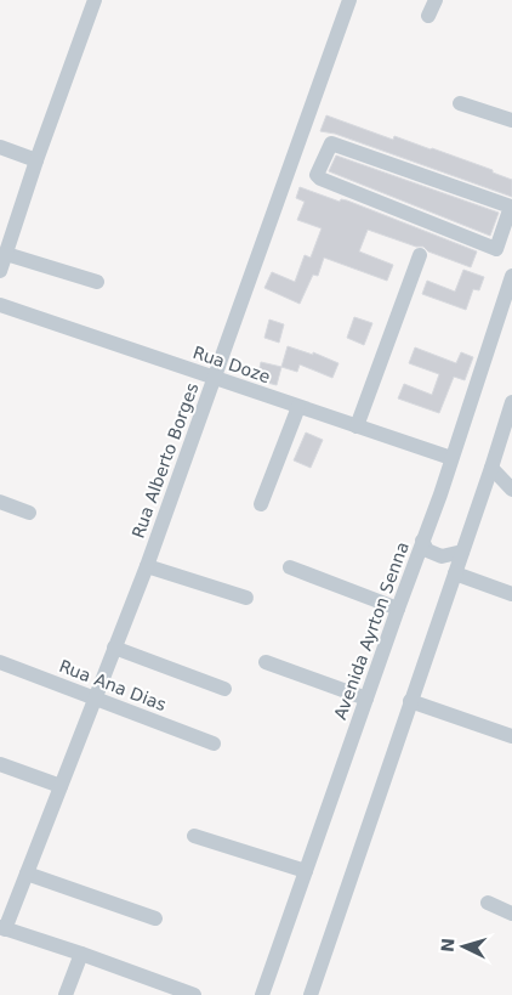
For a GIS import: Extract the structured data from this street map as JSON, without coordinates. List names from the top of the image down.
{
  "streets": {
    "street": [
      "Rua Doze",
      "Rua Alberto Borges",
      "Avenida Ayrton Senna",
      "Rua Ana Dias"
    ]
  },
  "crossings": [
    ["Rua Doze", "Rua Alberto Borges"],
    ["Rua Doze", "Avenida Ayrton Senna"],
    ["Rua Alberto Borges", "Rua Ana Dias"]
  ],
  "north": "left"
}
